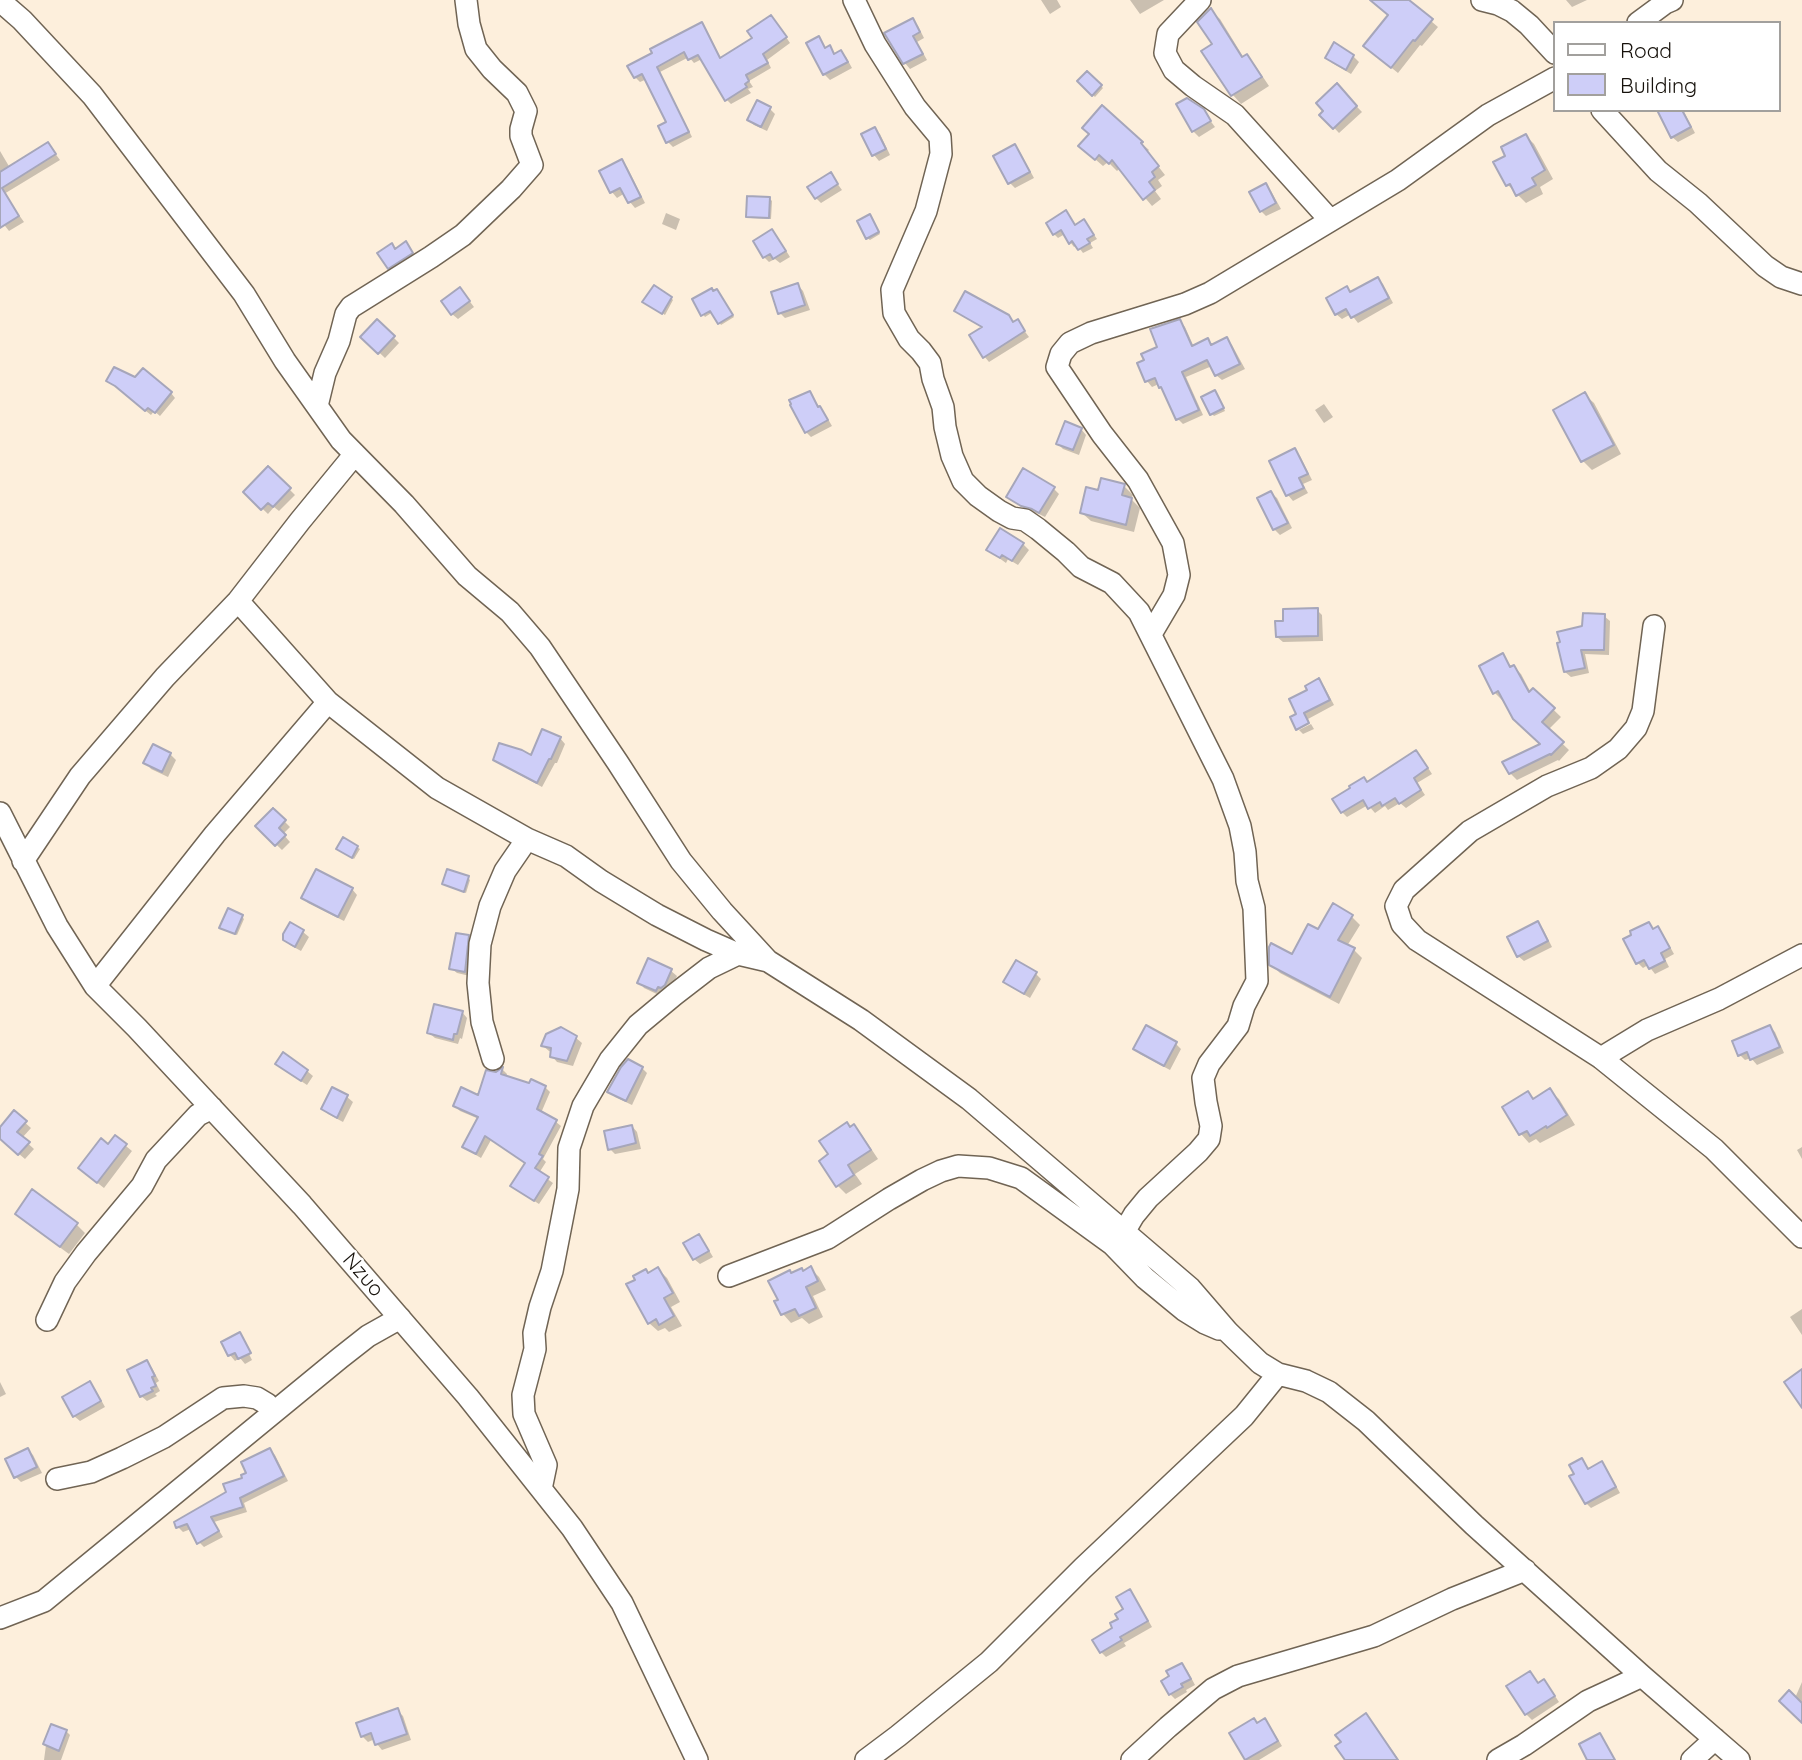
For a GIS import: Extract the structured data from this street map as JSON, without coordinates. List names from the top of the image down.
{
  "streets": {
    "street": ["Nzuo"]
  },
  "legend": ["Road", "Building"]
}
